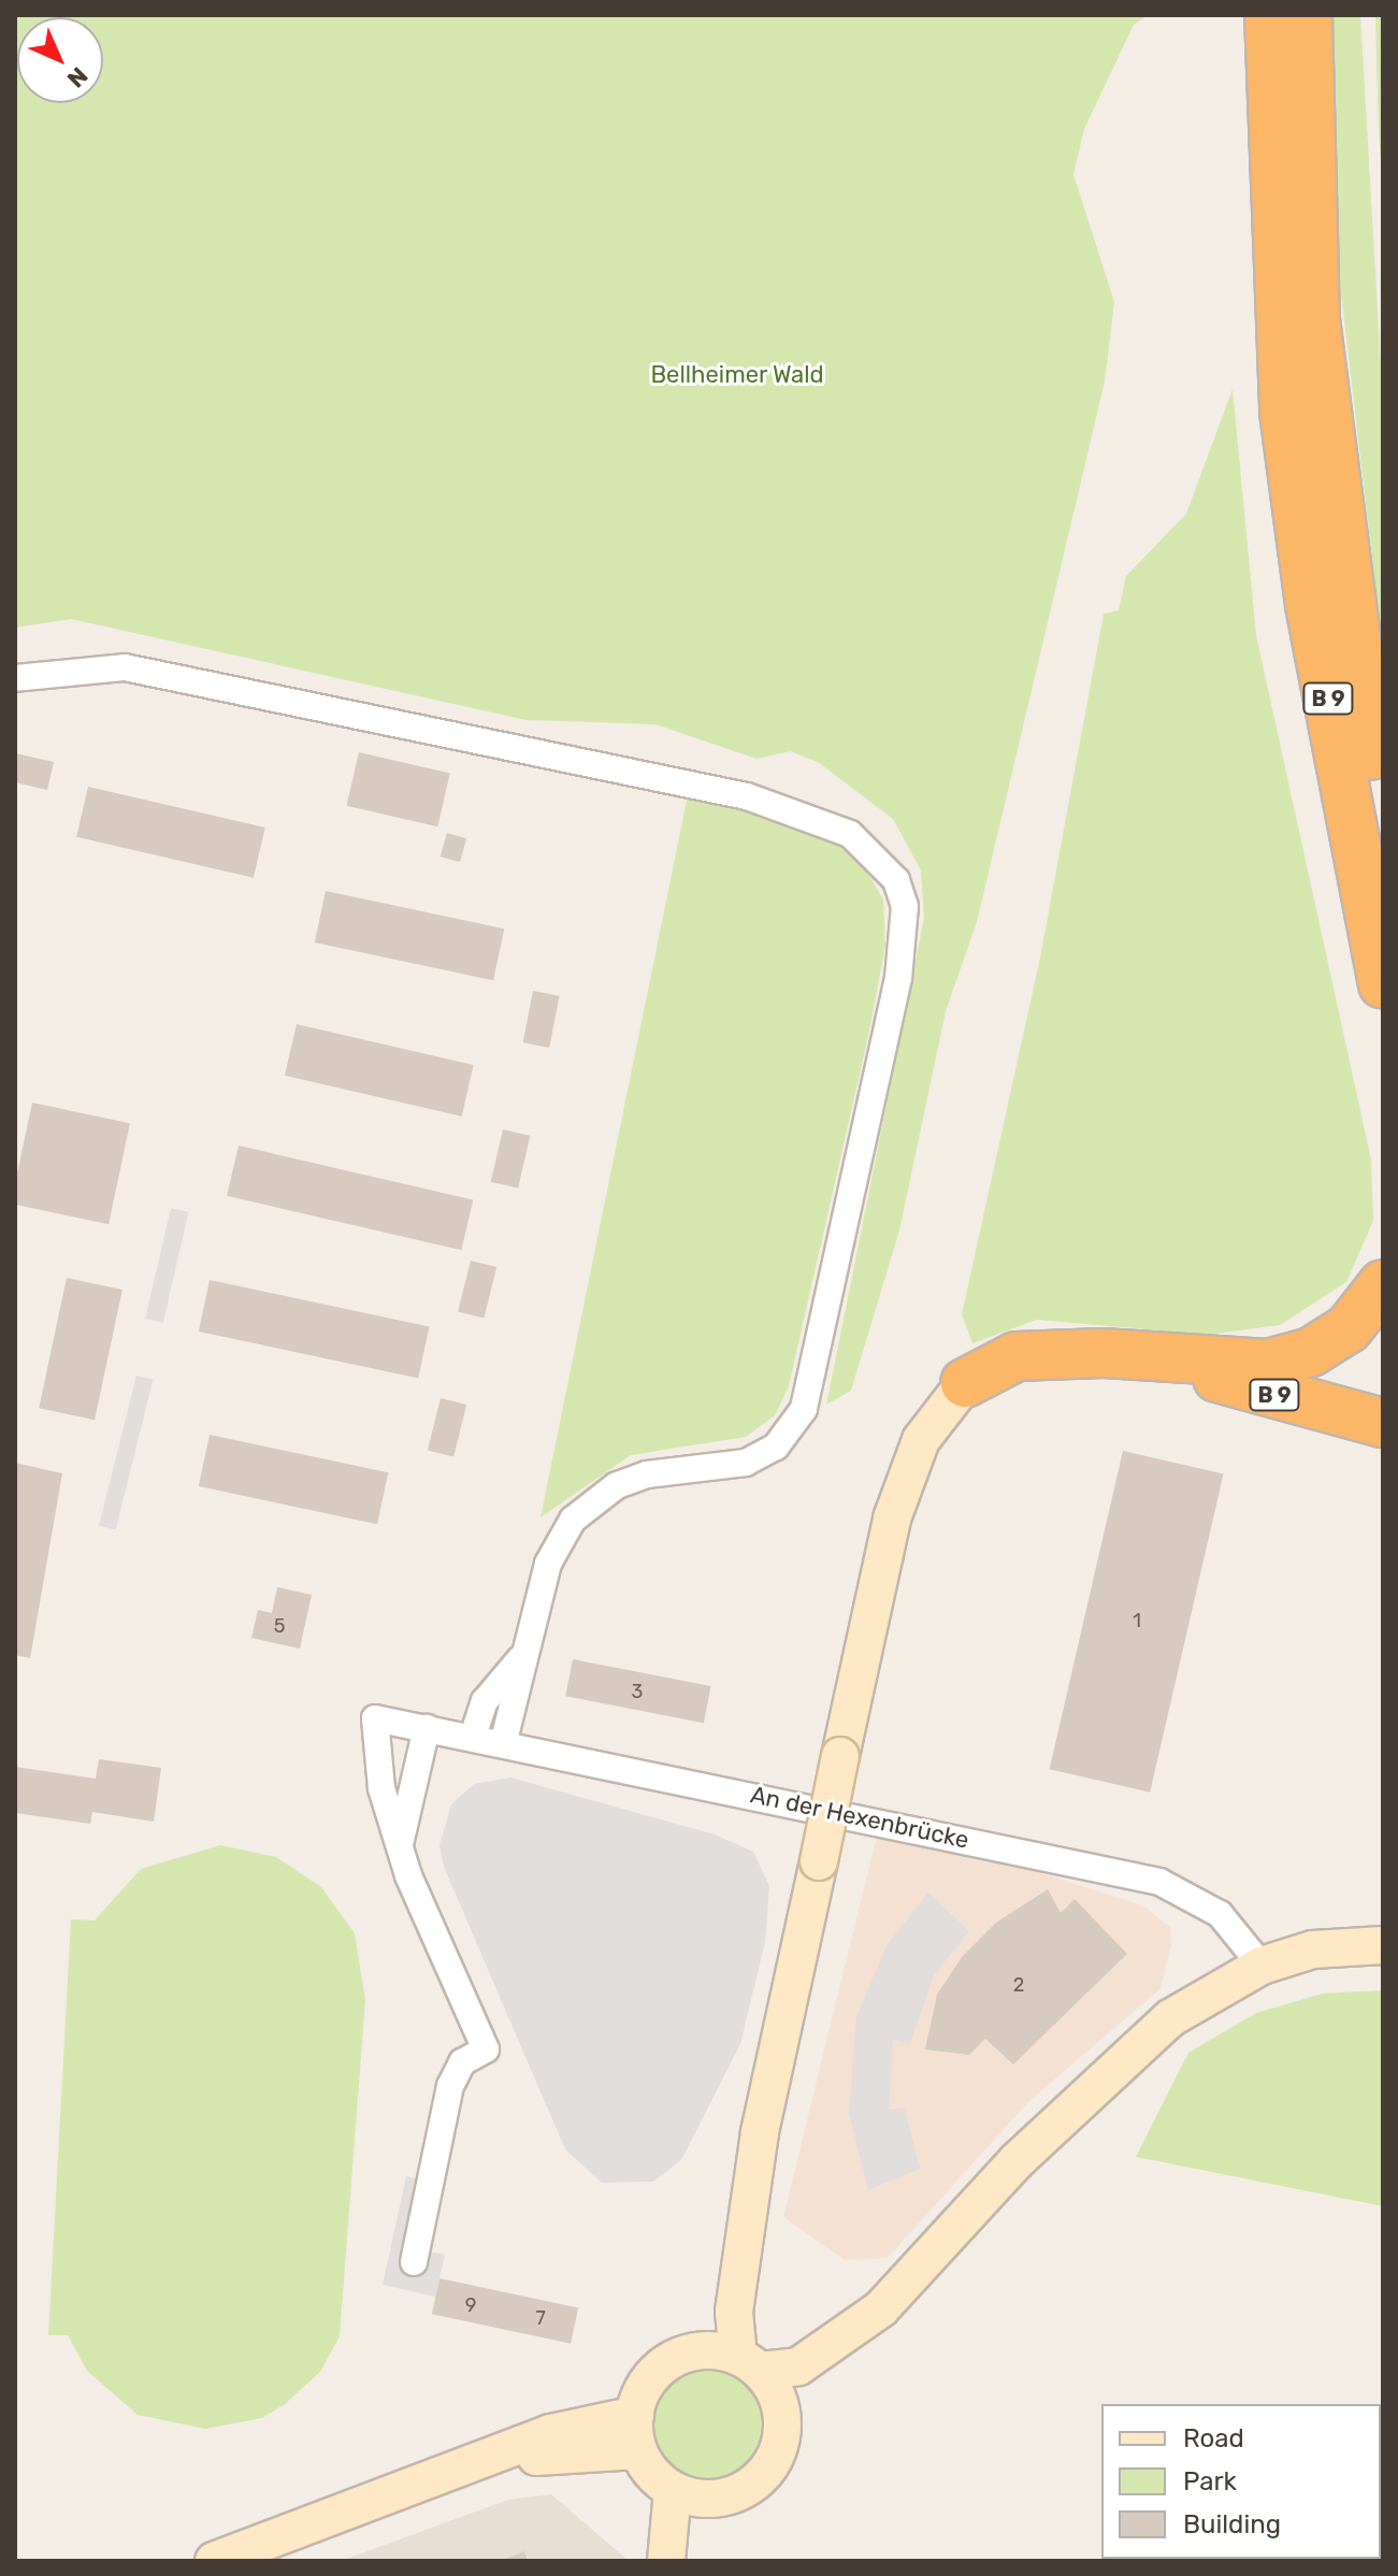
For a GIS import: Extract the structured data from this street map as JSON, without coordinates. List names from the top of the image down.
{
  "streets": {
    "highway": ["B 9"],
    "street": ["An der Hexenbrücke"]
  },
  "parks": ["Bellheimer Wald"],
  "house_numbers": [
    "1",
    "5",
    "3",
    "2",
    "9",
    "7"
  ],
  "legend": ["Road", "Park", "Building"],
  "north": "bottom right"
}
